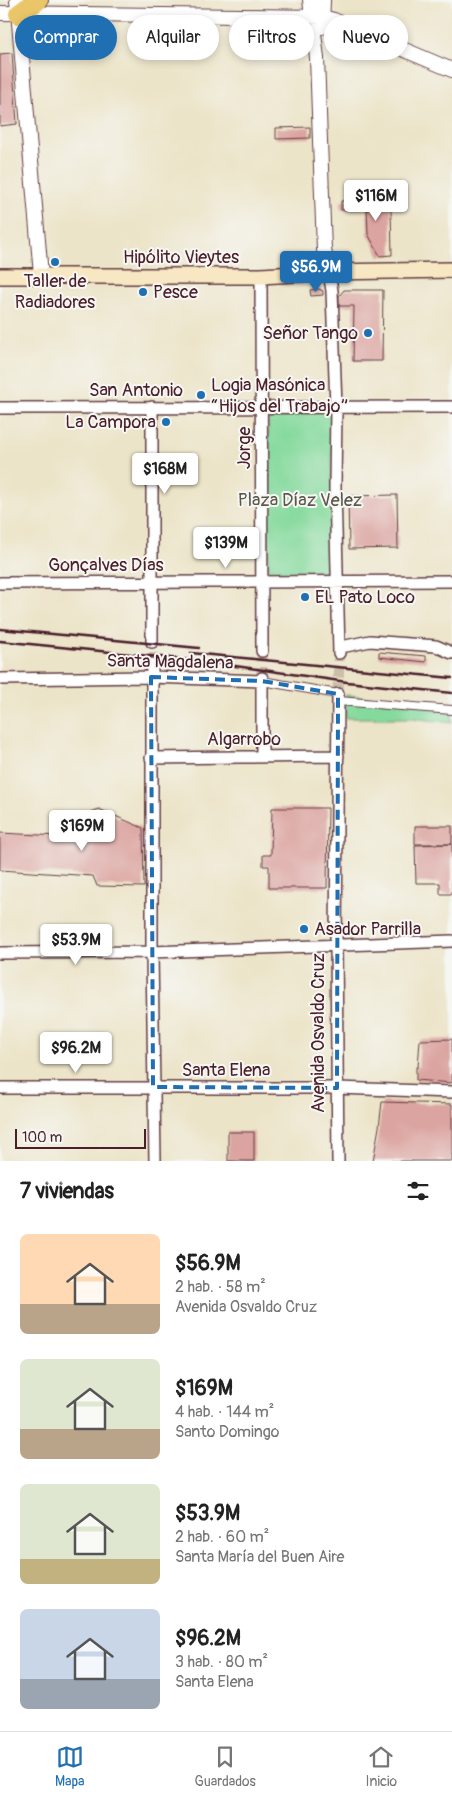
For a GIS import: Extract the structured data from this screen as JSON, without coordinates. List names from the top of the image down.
{
  "streets": {
    "main road": ["Hipólito Vieytes"],
    "street": [
      "San Antonio",
      "Jorge",
      "Gonçalves Días",
      "Santa Magdalena",
      "Algarrobo",
      "Avenida Osvaldo Cruz",
      "Santa Elena"
    ]
  },
  "crossings": [
    ["Hipólito Vieytes", "Jorge"],
    ["San Antonio", "Jorge"],
    ["Jorge", "Gonçalves Días"],
    ["Santa Magdalena", "Avenida Osvaldo Cruz"],
    ["Algarrobo", "Avenida Osvaldo Cruz"],
    ["Avenida Osvaldo Cruz", "Santa Elena"]
  ],
  "parks": ["Plaza Díaz Velez"],
  "places": [
    "Taller de Radiadores",
    "Pesce",
    "Señor Tango",
    "Logia Masónica “Hijos del Trabajo”",
    "La Campora",
    "EL Pato Loco",
    "Asador Parrilla"
  ],
  "scale_bar": "100 m",
  "page": {
    "chip": [
      "Comprar",
      "Alquilar",
      "Filtros",
      "Nuevo"
    ],
    "price": [
      "$116M",
      "$56.9M",
      "$168M",
      "$139M",
      "$169M",
      "$53.9M",
      "$96.2M"
    ],
    "scale": "100 m",
    "heading": "7 viviendas",
    "list": [
      {
        "name": "$56.9M",
        "note": "2 hab. · 58 m² · Avenida Osvaldo Cruz"
      },
      {
        "name": "$169M",
        "note": "4 hab. · 144 m² · Santo Domingo"
      },
      {
        "name": "$53.9M",
        "note": "2 hab. · 60 m² · Santa María del Buen Aire"
      },
      {
        "name": "$96.2M",
        "note": "3 hab. · 80 m² · Santa Elena"
      }
    ],
    "tabs": ["Mapa", "Guardados", "Inicio"]
  }
}
